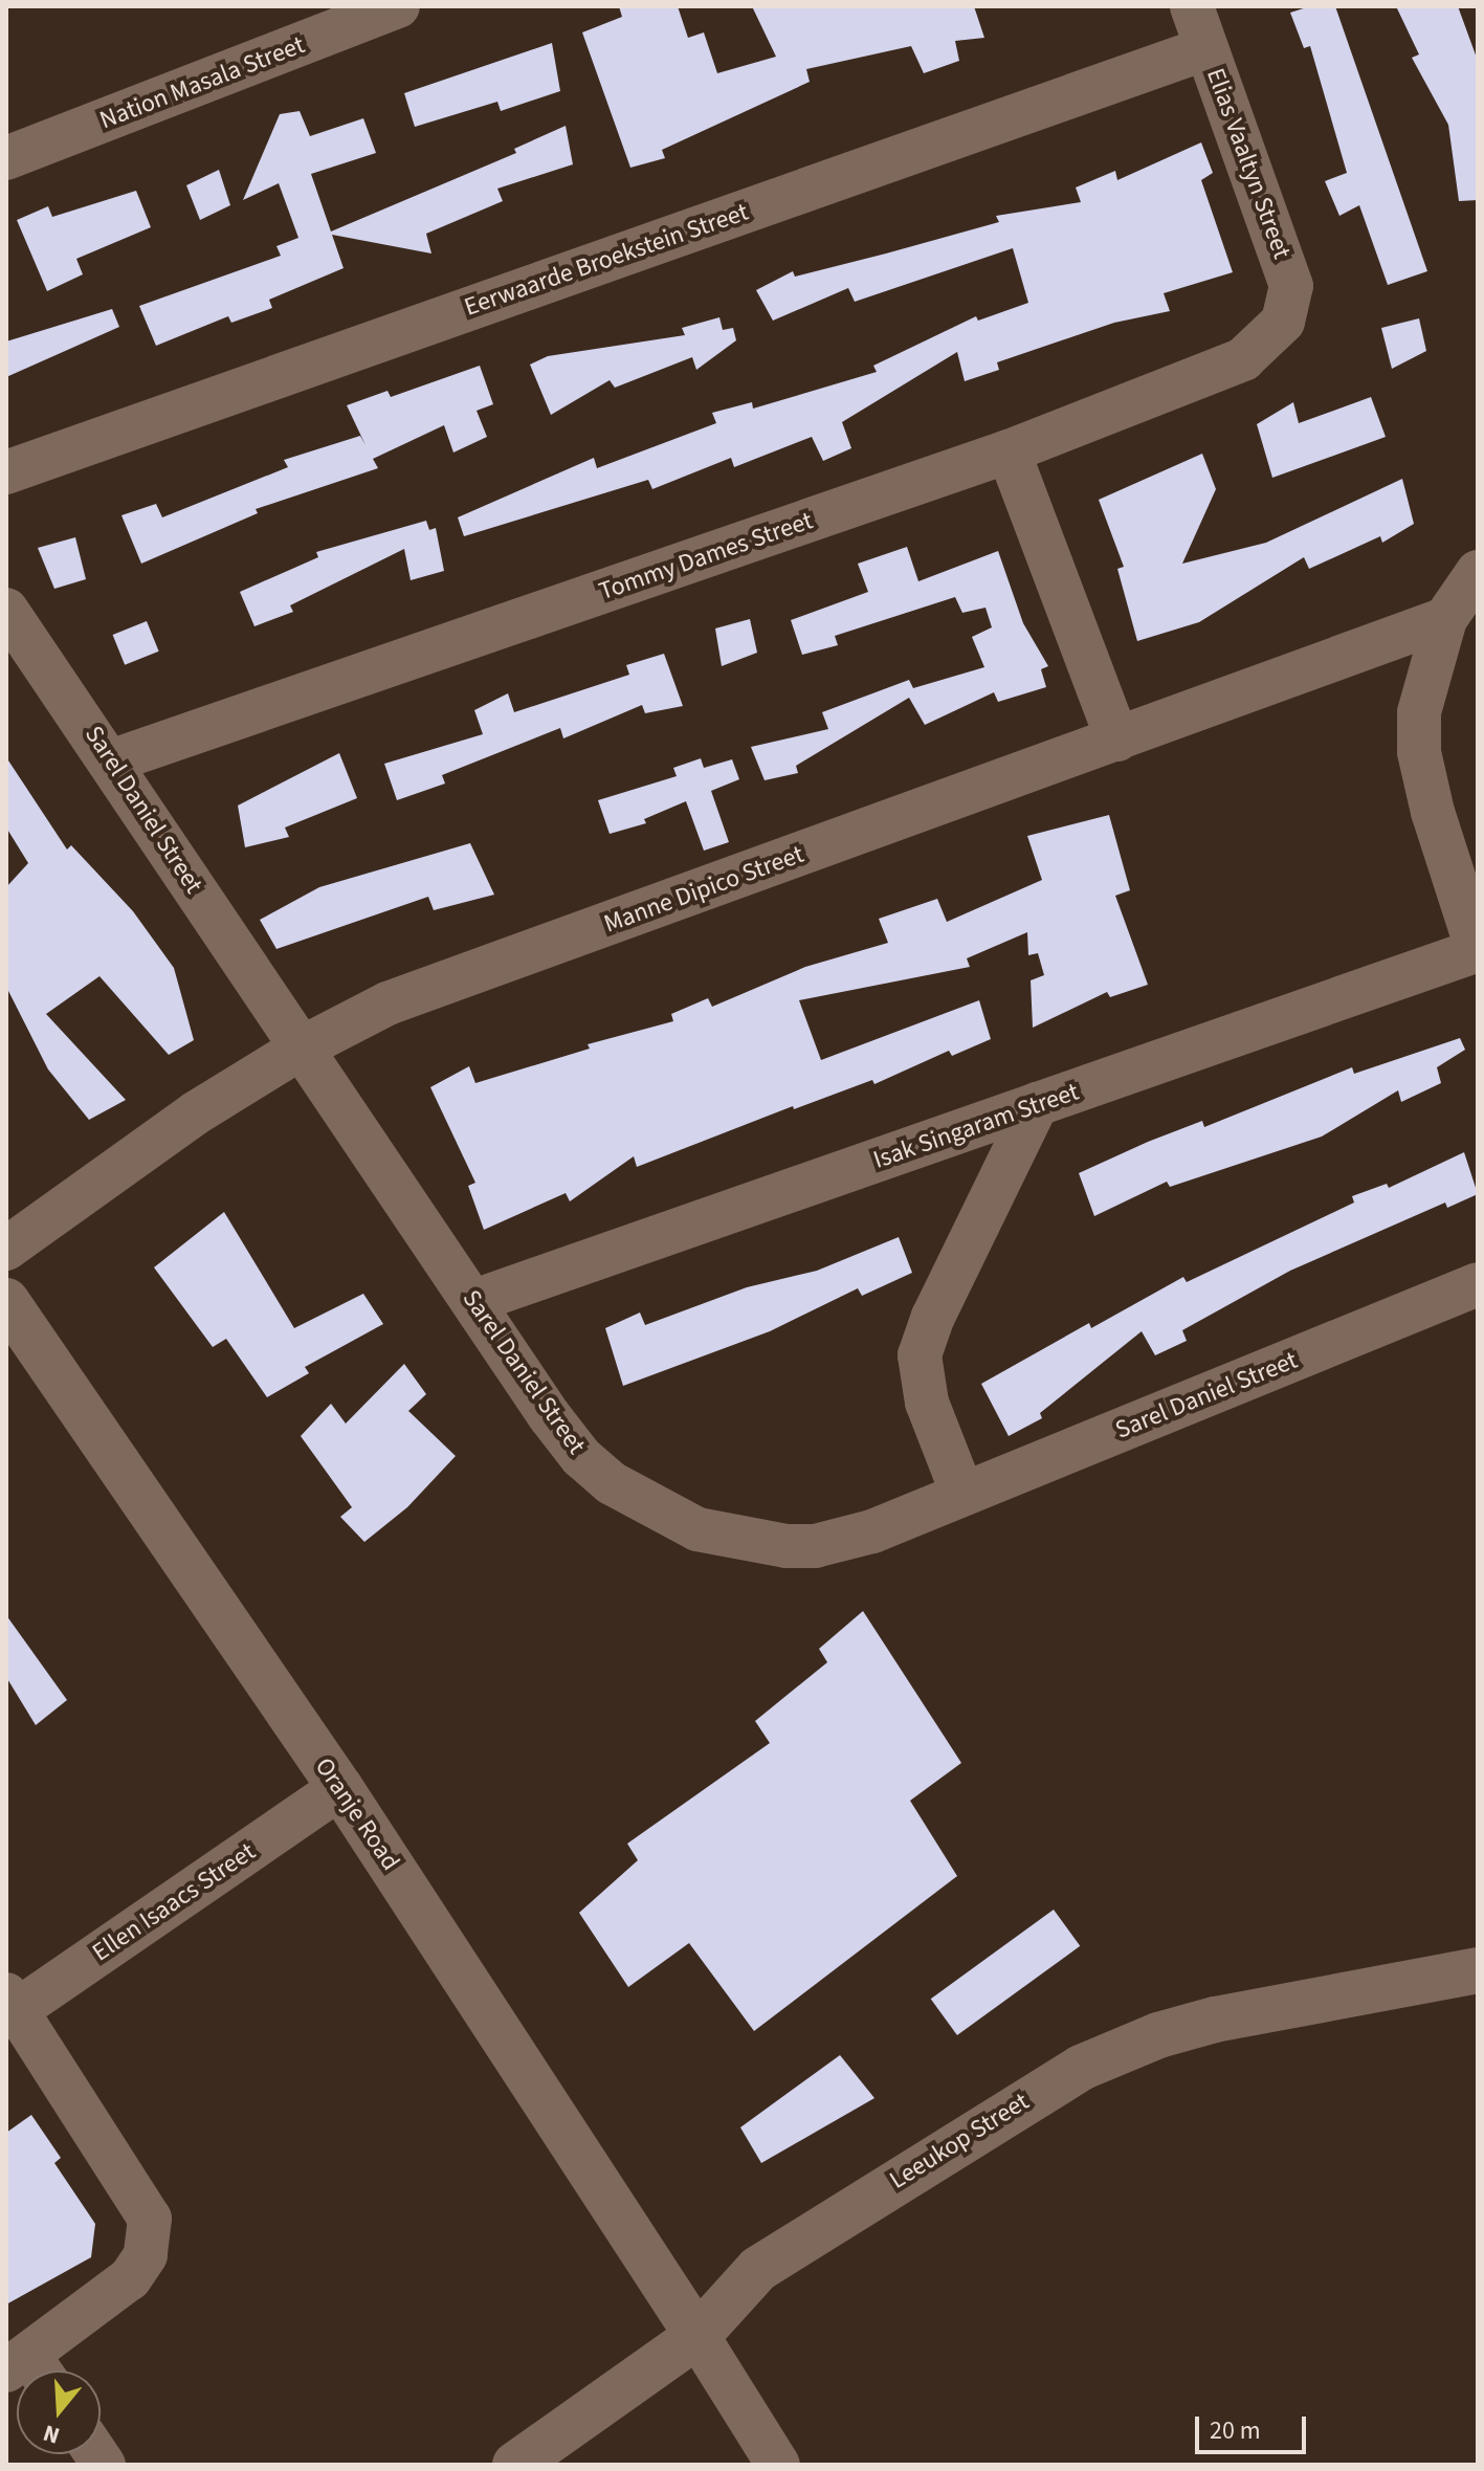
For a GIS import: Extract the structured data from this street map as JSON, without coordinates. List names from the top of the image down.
{
  "streets": {
    "street": [
      "Nation Masala Street",
      "Elias Vaaltyn Street",
      "Eerwaarde Broekstein Street",
      "Tommy Dames Street",
      "Sarel Daniel Street",
      "Manne Dipico Street",
      "Isak Singaram Street",
      "Oranje Road",
      "Ellen Isaacs Street",
      "Leeukop Street"
    ]
  },
  "crossings": [
    ["Elias Vaaltyn Street", "Eerwaarde Broekstein Street"],
    ["Elias Vaaltyn Street", "Tommy Dames Street"],
    ["Tommy Dames Street", "Sarel Daniel Street"],
    ["Sarel Daniel Street", "Manne Dipico Street"],
    ["Sarel Daniel Street", "Isak Singaram Street"],
    ["Oranje Road", "Ellen Isaacs Street"],
    ["Oranje Road", "Leeukop Street"]
  ],
  "scale_bar": "20 m",
  "north": "bottom"
}
